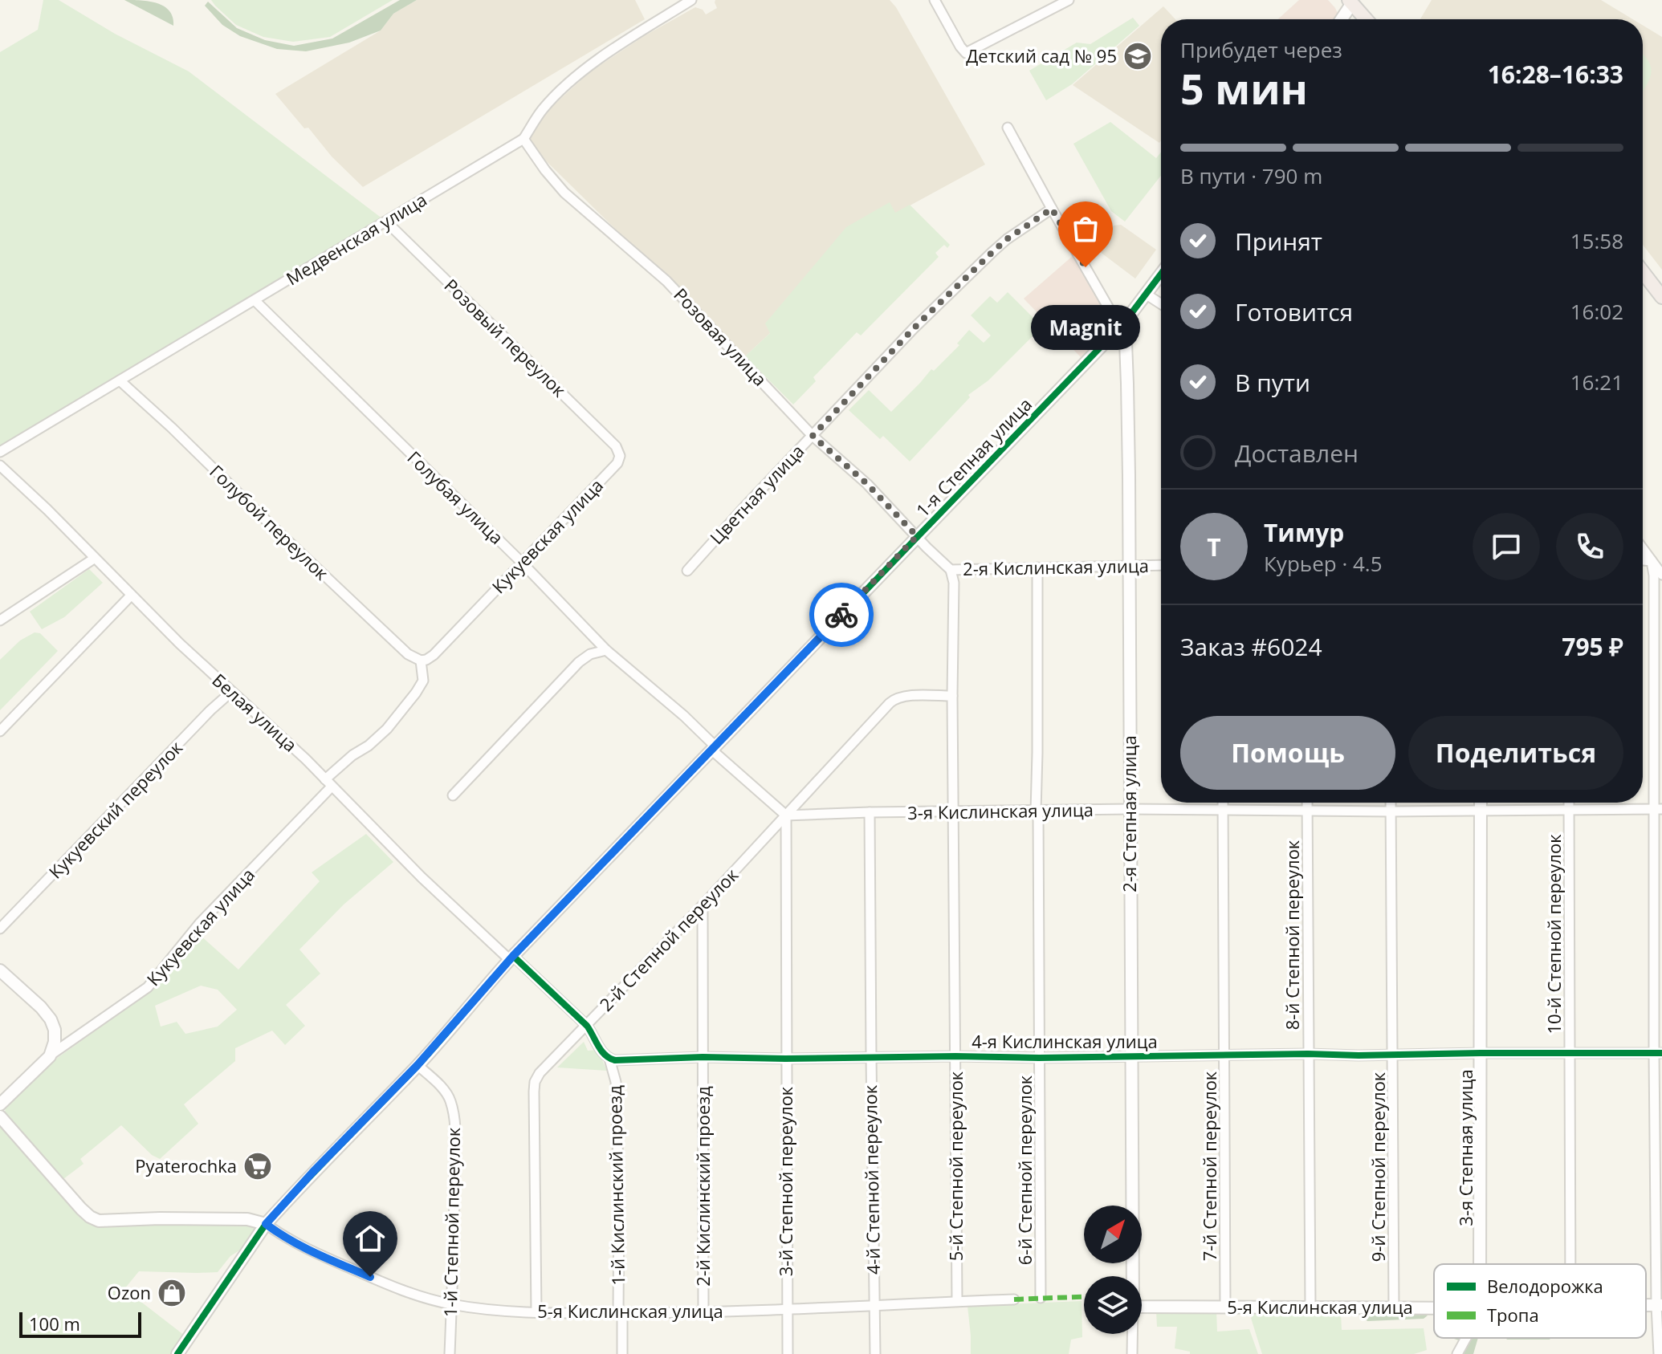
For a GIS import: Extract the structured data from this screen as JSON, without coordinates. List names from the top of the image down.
{
  "streets": {
    "street": [
      "Медвенская улица",
      "Розовая улица",
      "Розовый переулок",
      "1-я Степная улица",
      "Цветная улица",
      "Голубая улица",
      "Голубой переулок",
      "Кукуевская улица",
      "2-я Кислинская улица",
      "Белая улица",
      "Кукуевский переулок",
      "3-я Кислинская улица",
      "2-я Степная улица",
      "10-й Степной переулок",
      "8-й Степной переулок",
      "2-й Степной переулок",
      "4-я Кислинская улица",
      "3-я Степная улица",
      "5-й Степной переулок",
      "7-й Степной переулок",
      "9-й Степной переулок",
      "6-й Степной переулок",
      "4-й Степной переулок",
      "3-й Степной переулок",
      "1-й Кислинский проезд",
      "2-й Кислинский проезд",
      "1-й Степной переулок",
      "5-я Кислинская улица"
    ]
  },
  "crossings": [
    ["Медвенская улица", "Розовая улица"],
    ["Медвенская улица", "Розовый переулок"],
    ["Медвенская улица", "Голубая улица"],
    ["Медвенская улица", "Голубой переулок"],
    ["Розовая улица", "1-я Степная улица"],
    ["Розовая улица", "Цветная улица"],
    ["Розовая улица", "2-я Кислинская улица"],
    ["Розовый переулок", "Кукуевская улица"],
    ["1-я Степная улица", "Голубая улица"],
    ["1-я Степная улица", "2-я Кислинская улица"],
    ["1-я Степная улица", "Белая улица"],
    ["1-я Степная улица", "2-я Степная улица"],
    ["1-я Степная улица", "1-й Степной переулок"],
    ["1-я Степная улица", "5-я Кислинская улица"],
    ["Голубая улица", "Кукуевская улица"],
    ["Голубой переулок", "Кукуевская улица"],
    ["Кукуевская улица", "Белая улица"],
    ["2-я Кислинская улица", "2-я Степная улица"],
    ["2-я Кислинская улица", "5-й Степной переулок"],
    ["2-я Кислинская улица", "6-й Степной переулок"],
    ["Белая улица", "Кукуевский переулок"],
    ["3-я Кислинская улица", "2-я Степная улица"],
    ["3-я Кислинская улица", "10-й Степной переулок"],
    ["3-я Кислинская улица", "8-й Степной переулок"],
    ["3-я Кислинская улица", "2-й Степной переулок"],
    ["3-я Кислинская улица", "3-я Степная улица"],
    ["3-я Кислинская улица", "5-й Степной переулок"],
    ["3-я Кислинская улица", "7-й Степной переулок"],
    ["3-я Кислинская улица", "9-й Степной переулок"],
    ["3-я Кислинская улица", "6-й Степной переулок"],
    ["3-я Кислинская улица", "4-й Степной переулок"],
    ["3-я Кислинская улица", "3-й Степной переулок"],
    ["2-я Степная улица", "4-я Кислинская улица"],
    ["10-й Степной переулок", "4-я Кислинская улица"],
    ["8-й Степной переулок", "4-я Кислинская улица"],
    ["8-й Степной переулок", "5-я Кислинская улица"],
    ["2-й Степной переулок", "5-й Степной переулок"],
    ["2-й Степной переулок", "3-й Степной переулок"],
    ["2-й Степной переулок", "2-й Кислинский проезд"],
    ["2-й Степной переулок", "5-я Кислинская улица"],
    ["4-я Кислинская улица", "3-я Степная улица"],
    ["4-я Кислинская улица", "5-й Степной переулок"],
    ["4-я Кислинская улица", "7-й Степной переулок"],
    ["4-я Кислинская улица", "9-й Степной переулок"],
    ["4-я Кислинская улица", "6-й Степной переулок"],
    ["4-я Кислинская улица", "4-й Степной переулок"],
    ["4-я Кислинская улица", "3-й Степной переулок"],
    ["4-я Кислинская улица", "1-й Кислинский проезд"],
    ["4-я Кислинская улица", "2-й Кислинский проезд"],
    ["5-й Степной переулок", "5-я Кислинская улица"],
    ["7-й Степной переулок", "5-я Кислинская улица"],
    ["9-й Степной переулок", "5-я Кислинская улица"],
    ["4-й Степной переулок", "5-я Кислинская улица"],
    ["3-й Степной переулок", "5-я Кислинская улица"],
    ["1-й Кислинский проезд", "5-я Кислинская улица"],
    ["2-й Кислинский проезд", "5-я Кислинская улица"],
    ["1-й Степной переулок", "5-я Кислинская улица"]
  ],
  "places": {
    "school or university": ["Детский сад № 95"],
    "other": ["Magnit"],
    "supermarket": ["Pyaterochka"],
    "shop": ["Ozon"]
  },
  "legend": ["Велодорожка", "Тропа"],
  "scale_bar": "100 m",
  "north": "top right",
  "page": {
    "heading": ["5 мин", "Прибудет через", "16:28–16:33"],
    "panel": [
      "Тимур",
      "Курьер · 4.5",
      "Заказ #6024",
      "795 ₽"
    ],
    "bar": "В пути · 790 m",
    "list": [
      ["Принят", "15:58"],
      ["Готовится", "16:02"],
      ["В пути", "16:21"],
      "Доставлен"
    ],
    "bubble": "Magnit",
    "round": "Т",
    "buttons": ["Помощь", "Поделиться"],
    "scale": "100 m"
  }
}
